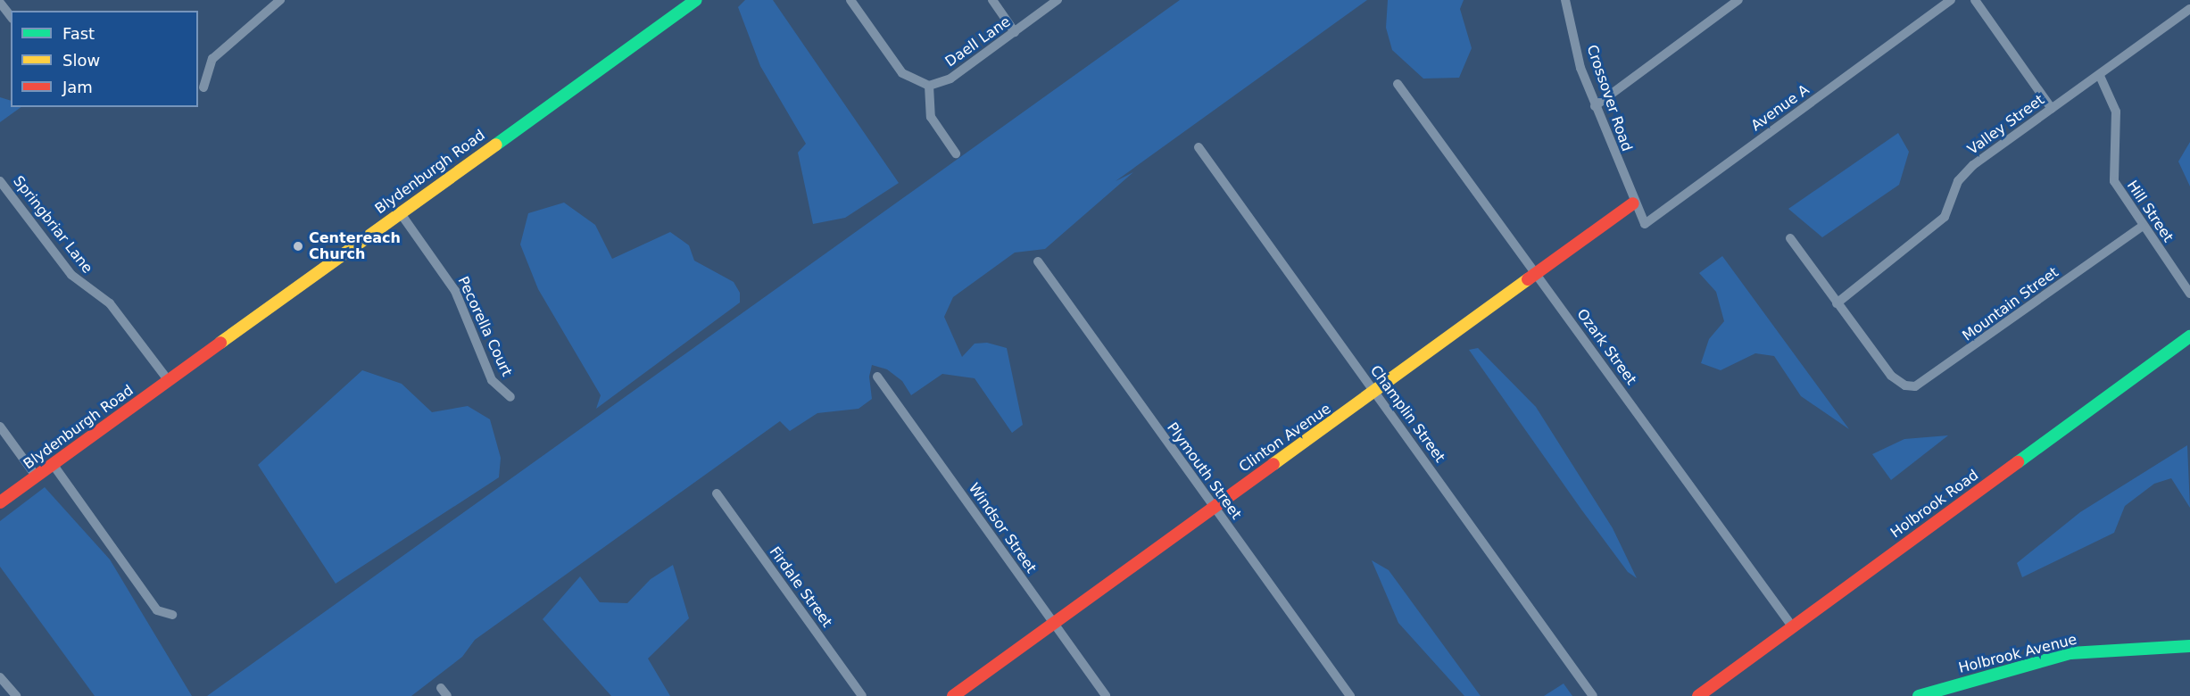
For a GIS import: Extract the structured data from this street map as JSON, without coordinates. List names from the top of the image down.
{
  "streets": {
    "street": [
      "Daell Lane",
      "Crossover Road",
      "Avenue A",
      "Valley Street",
      "Blydenburgh Road",
      "Hill Street",
      "Springbriar Lane",
      "Mountain Street",
      "Pecorella Court",
      "Ozark Street",
      "Champlin Street",
      "Clinton Avenue",
      "Plymouth Street",
      "Holbrook Road",
      "Windsor Street",
      "Firdale Street",
      "Holbrook Avenue"
    ]
  },
  "crossings": [
    ["Crossover Road", "Avenue A"],
    ["Crossover Road", "Clinton Avenue"],
    ["Avenue A", "Clinton Avenue"],
    ["Valley Street", "Hill Street"],
    ["Valley Street", "Mountain Street"],
    ["Blydenburgh Road", "Springbriar Lane"],
    ["Blydenburgh Road", "Pecorella Court"],
    ["Hill Street", "Mountain Street"],
    ["Ozark Street", "Clinton Avenue"],
    ["Ozark Street", "Holbrook Road"],
    ["Champlin Street", "Clinton Avenue"],
    ["Clinton Avenue", "Plymouth Street"],
    ["Clinton Avenue", "Windsor Street"]
  ],
  "places": ["Centereach Church"],
  "legend": ["Fast", "Slow", "Jam"]
}
